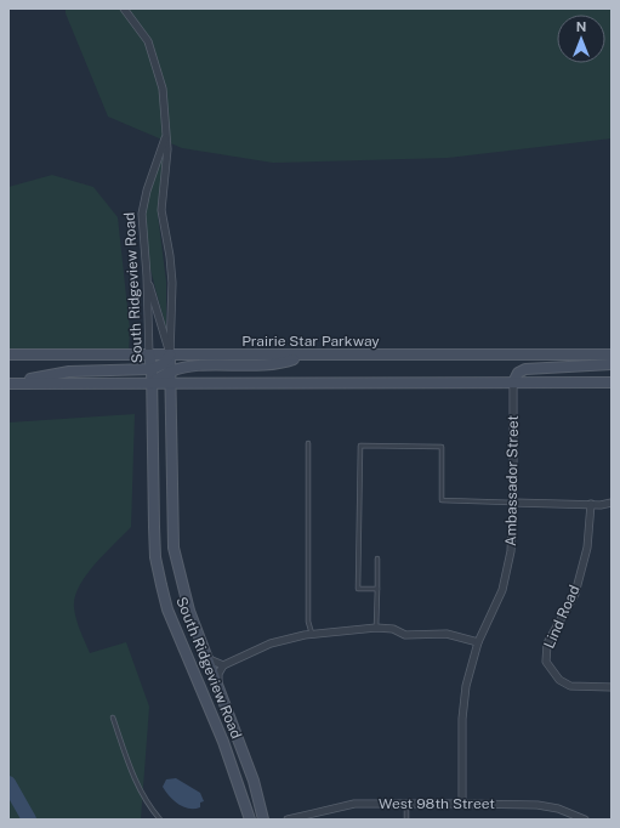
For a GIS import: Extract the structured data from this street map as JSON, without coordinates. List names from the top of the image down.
{
  "streets": {
    "main road": ["South Ridgeview Road", "Prairie Star Parkway"],
    "street": ["Ambassador Street", "Lind Road", "West 98th Street"]
  },
  "crossings": [
    ["South Ridgeview Road", "Prairie Star Parkway"],
    ["Ambassador Street", "West 98th Street"]
  ],
  "north": "top"
}
